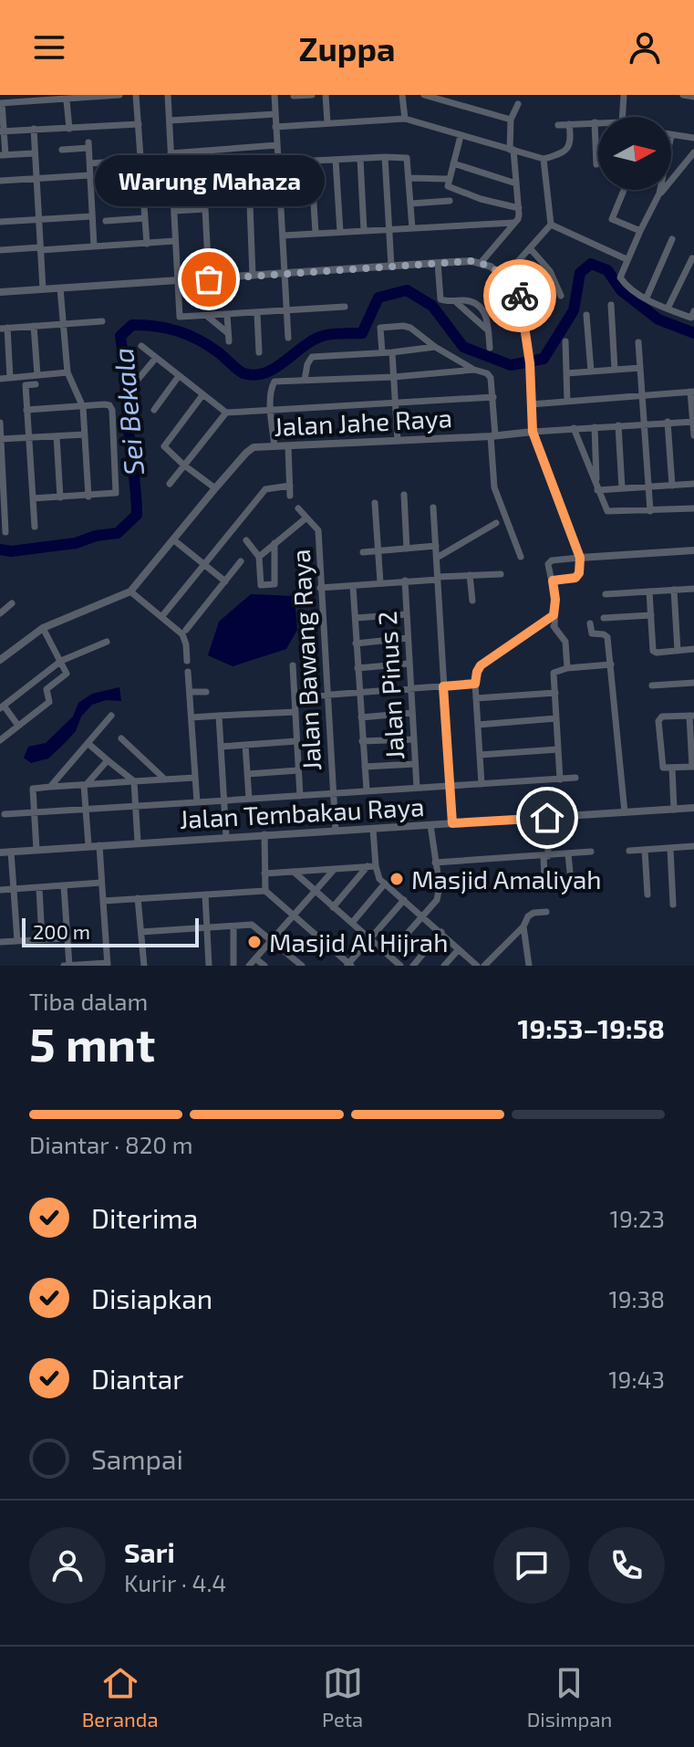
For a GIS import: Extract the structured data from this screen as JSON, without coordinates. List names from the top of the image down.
{
  "streets": {
    "street": [
      "Jalan Jahe Raya",
      "Jalan Bawang Raya",
      "Jalan Pinus 2",
      "Jalan Tembakau Raya"
    ]
  },
  "crossings": [
    ["Jalan Bawang Raya", "Jalan Tembakau Raya"]
  ],
  "water": ["Sei Bekala"],
  "places": ["Warung Mahaza", "Masjid Amaliyah", "Masjid Al Hijrah"],
  "scale_bar": "200 m",
  "north": "right",
  "page": {
    "header": "Zuppa",
    "bubble": "Warung Mahaza",
    "scale": "200 m",
    "heading": ["5 mnt", "Tiba dalam", "19:53–19:58"],
    "panel": ["Sari", "Kurir · 4.4"],
    "bar": "Diantar · 820 m",
    "list": [
      ["Diterima", "19:23"],
      ["Disiapkan", "19:38"],
      ["Diantar", "19:43"],
      "Sampai"
    ],
    "tabs": ["Beranda", "Peta", "Disimpan"]
  }
}
